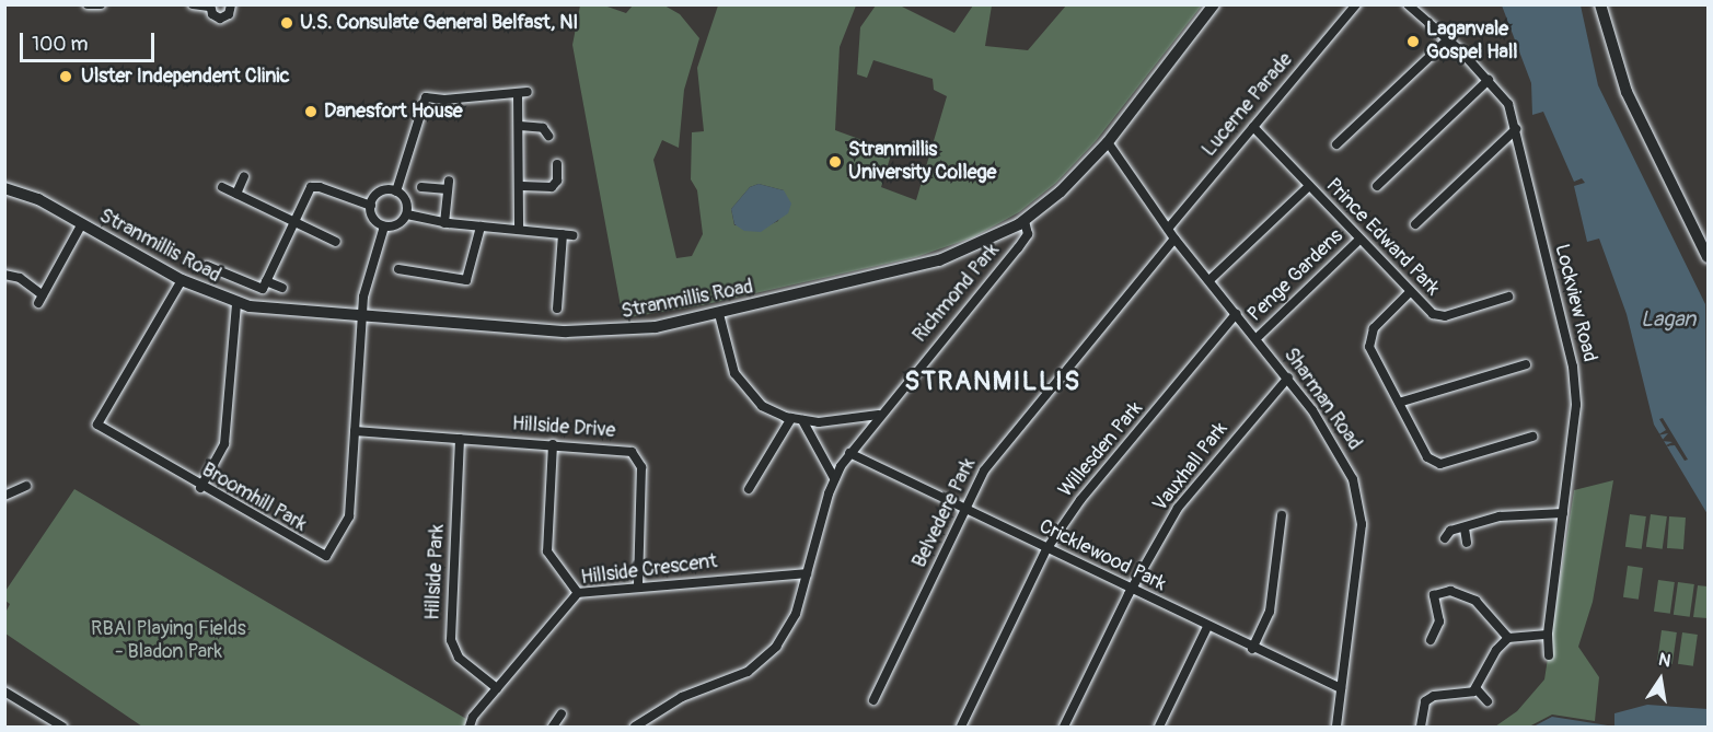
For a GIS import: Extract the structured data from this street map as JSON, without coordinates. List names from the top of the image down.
{
  "streets": {
    "street": [
      "Lucerne Parade",
      "Prince Edward Park",
      "Stranmillis Road",
      "Penge Gardens",
      "Richmond Park",
      "Lockview Road",
      "Sharman Road",
      "Hillside Drive",
      "Willesden Park",
      "Vauxhall Park",
      "Broomhill Park",
      "Belvedere Park",
      "Cricklewood Park",
      "Hillside Crescent",
      "Hillside Park"
    ]
  },
  "crossings": [
    ["Lucerne Parade", "Prince Edward Park"],
    ["Lucerne Parade", "Sharman Road"],
    ["Prince Edward Park", "Penge Gardens"],
    ["Stranmillis Road", "Richmond Park"],
    ["Stranmillis Road", "Sharman Road"],
    ["Stranmillis Road", "Broomhill Park"],
    ["Penge Gardens", "Sharman Road"],
    ["Richmond Park", "Cricklewood Park"],
    ["Richmond Park", "Hillside Crescent"],
    ["Sharman Road", "Willesden Park"],
    ["Sharman Road", "Vauxhall Park"],
    ["Sharman Road", "Belvedere Park"],
    ["Sharman Road", "Cricklewood Park"],
    ["Hillside Drive", "Broomhill Park"],
    ["Hillside Drive", "Hillside Crescent"],
    ["Hillside Drive", "Hillside Park"],
    ["Willesden Park", "Cricklewood Park"],
    ["Vauxhall Park", "Cricklewood Park"],
    ["Belvedere Park", "Cricklewood Park"],
    ["Hillside Crescent", "Hillside Park"]
  ],
  "districts": ["STRANMILLIS"],
  "water": ["Lagan"],
  "parks": ["RBAI Playing Fields - Bladon Park"],
  "places": [
    "U.S. Consulate General Belfast, NI",
    "Laganvale Gospel Hall",
    "Ulster Independent Clinic",
    "Danesfort House",
    "Stranmillis University College"
  ],
  "scale_bar": "100 m",
  "north": "top"
}
